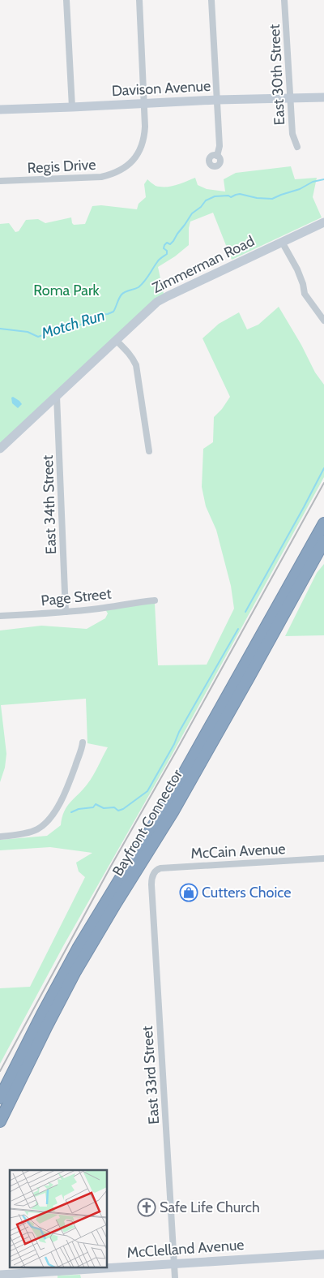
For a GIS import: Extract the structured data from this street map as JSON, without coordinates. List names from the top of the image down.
{
  "streets": {
    "highway": ["Bayfront Connector"],
    "street": [
      "East 30th Street",
      "Davison Avenue",
      "Regis Drive",
      "Zimmerman Road",
      "East 34th Street",
      "Page Street",
      "McCain Avenue",
      "East 33rd Street",
      "McClelland Avenue"
    ]
  },
  "crossings": [
    ["East 30th Street", "Davison Avenue"],
    ["Davison Avenue", "Regis Drive"],
    ["Zimmerman Road", "East 34th Street"],
    ["East 34th Street", "Page Street"],
    ["McCain Avenue", "East 33rd Street"],
    ["East 33rd Street", "McClelland Avenue"]
  ],
  "water": ["Motch Run"],
  "parks": ["Roma Park"],
  "places": {
    "shop": ["Cutters Choice"],
    "church": ["Safe Life Church"]
  }
}
